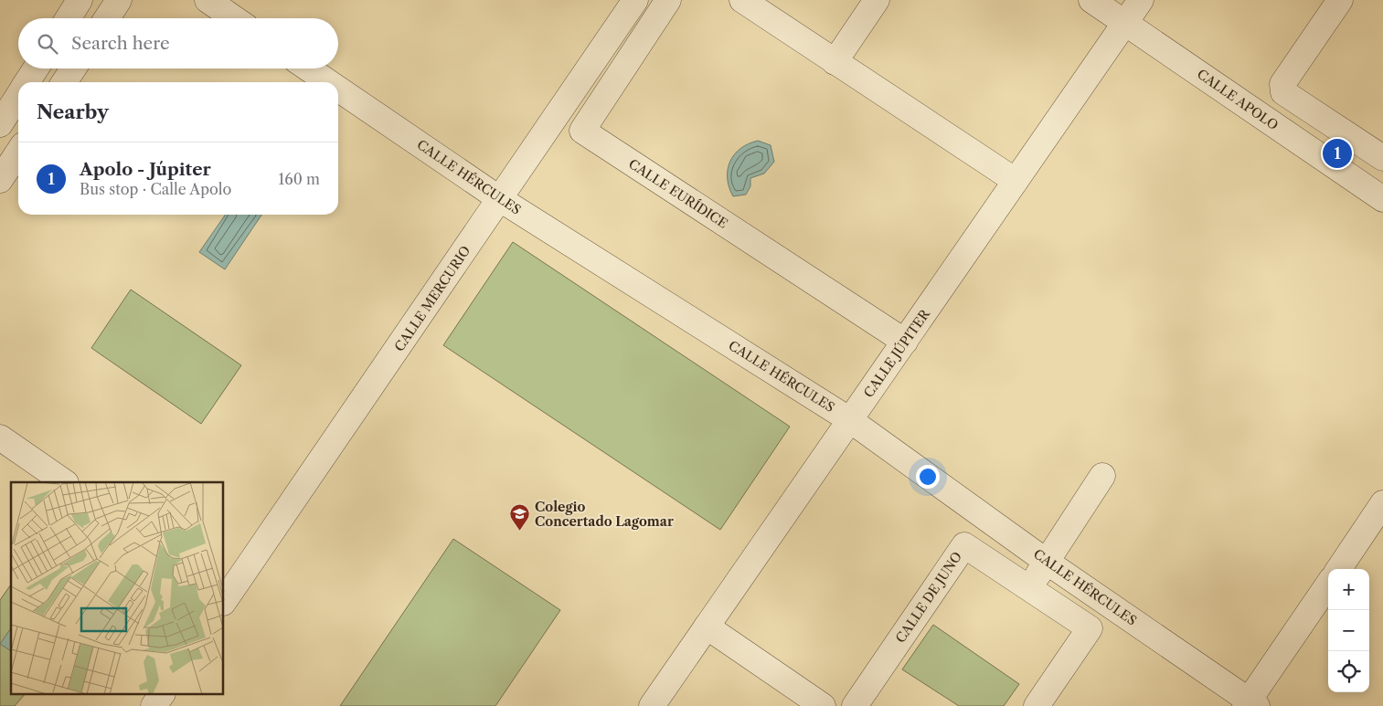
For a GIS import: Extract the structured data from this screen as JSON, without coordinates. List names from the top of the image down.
{
  "streets": {
    "street": [
      "CALLE APOLO",
      "CALLE HÉRCULES",
      "CALLE EURÍDICE",
      "CALLE MERCURIO",
      "CALLE JÚPITER",
      "CALLE DE JUNO"
    ]
  },
  "crossings": [
    ["CALLE APOLO", "CALLE JÚPITER"],
    ["CALLE HÉRCULES", "CALLE MERCURIO"],
    ["CALLE HÉRCULES", "CALLE JÚPITER"],
    ["CALLE EURÍDICE", "CALLE MERCURIO"],
    ["CALLE EURÍDICE", "CALLE JÚPITER"]
  ],
  "places": {
    "school or university": ["Colegio Concertado Lagomar"]
  },
  "page": {
    "search": "Search here",
    "heading": "Nearby",
    "pins": "1",
    "list": [
      {
        "mark": "1",
        "name": "Apolo - Júpiter",
        "note": "Bus stop · Calle Apolo",
        "value": "160 m"
      }
    ],
    "map_buttons": ["+", "−"]
  }
}
